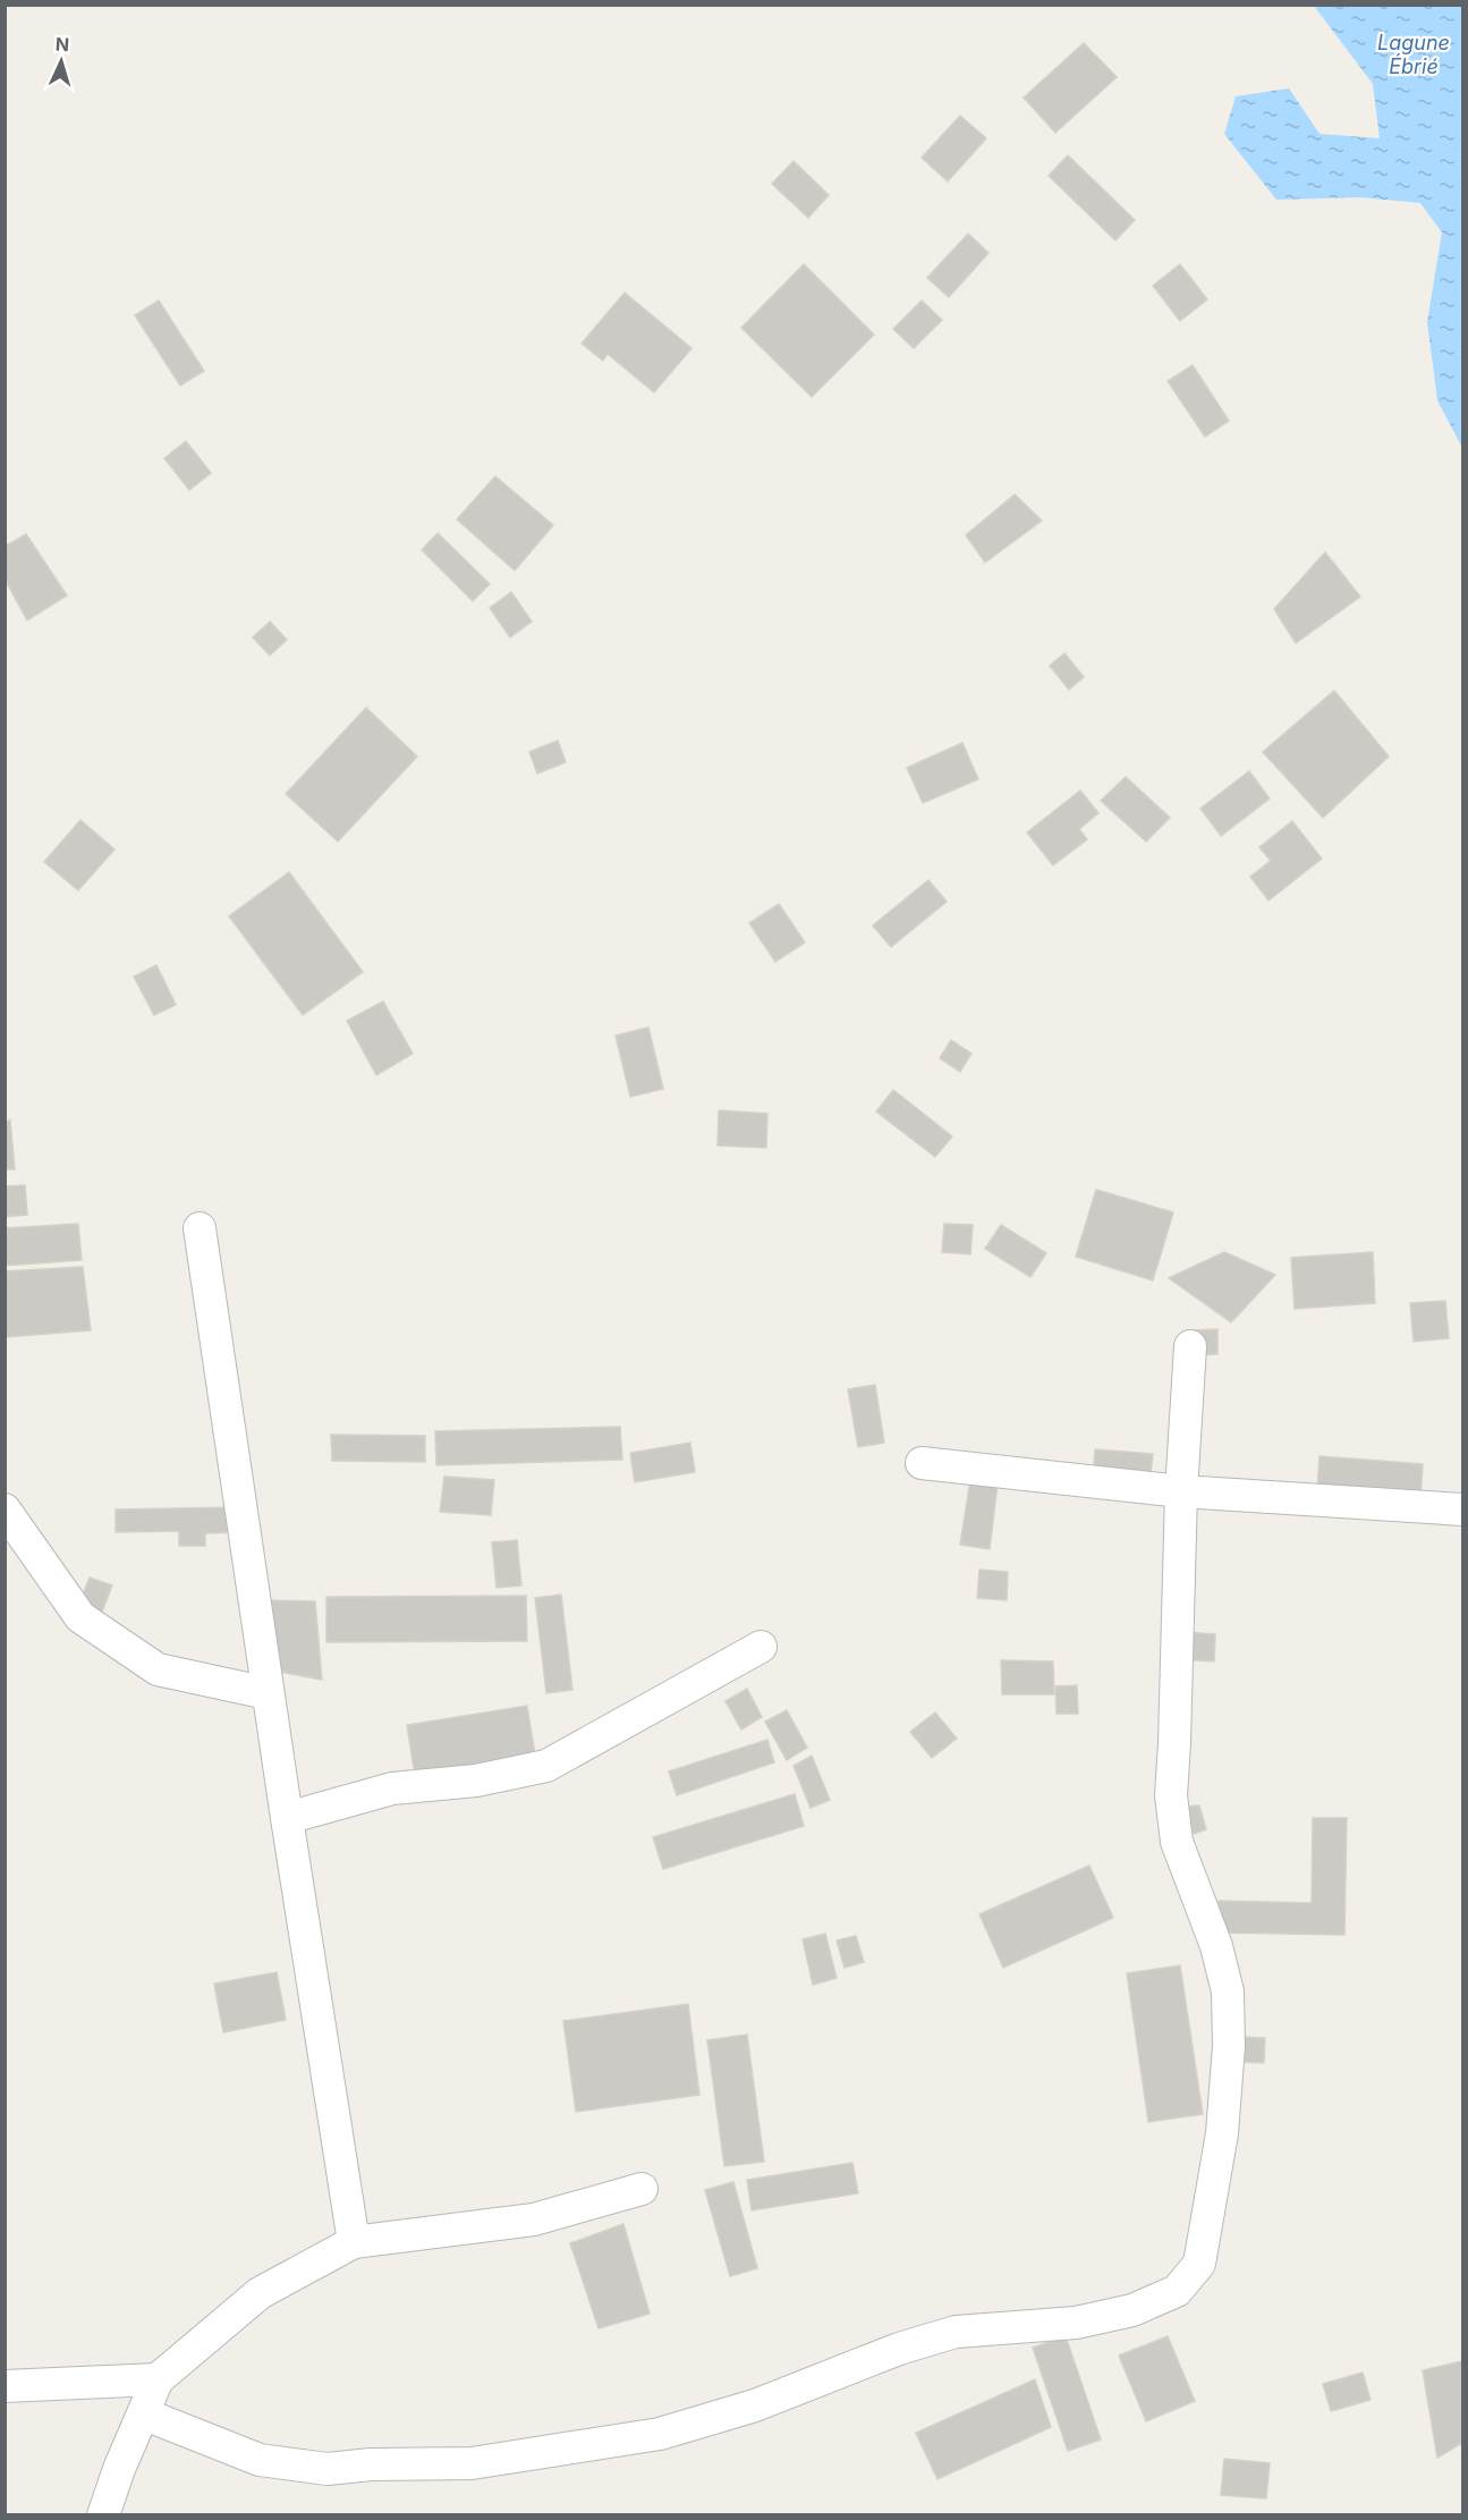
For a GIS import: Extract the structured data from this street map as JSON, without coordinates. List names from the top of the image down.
{
  "water": ["Lagune Ébrié"],
  "north": "top"
}
